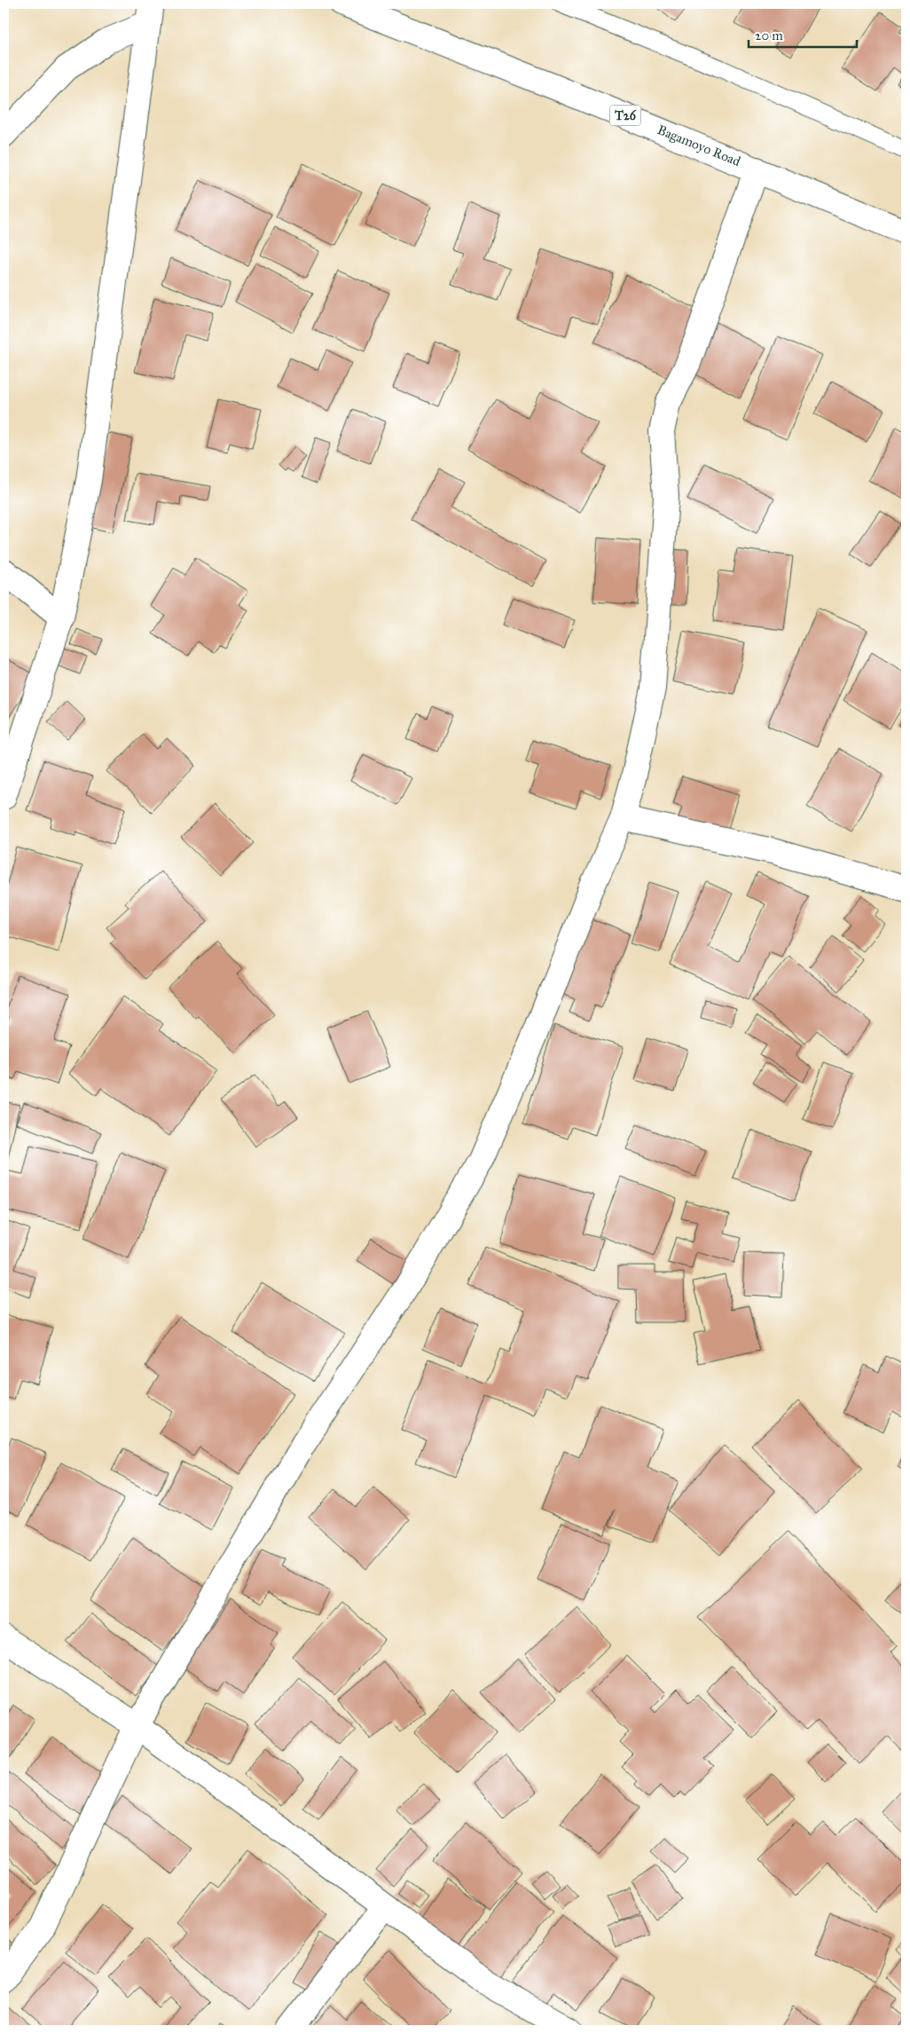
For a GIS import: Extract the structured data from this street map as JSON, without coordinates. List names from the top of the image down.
{
  "streets": {
    "main road": ["T26", "Bagamoyo Road"]
  },
  "scale_bar": "20 m"
}
